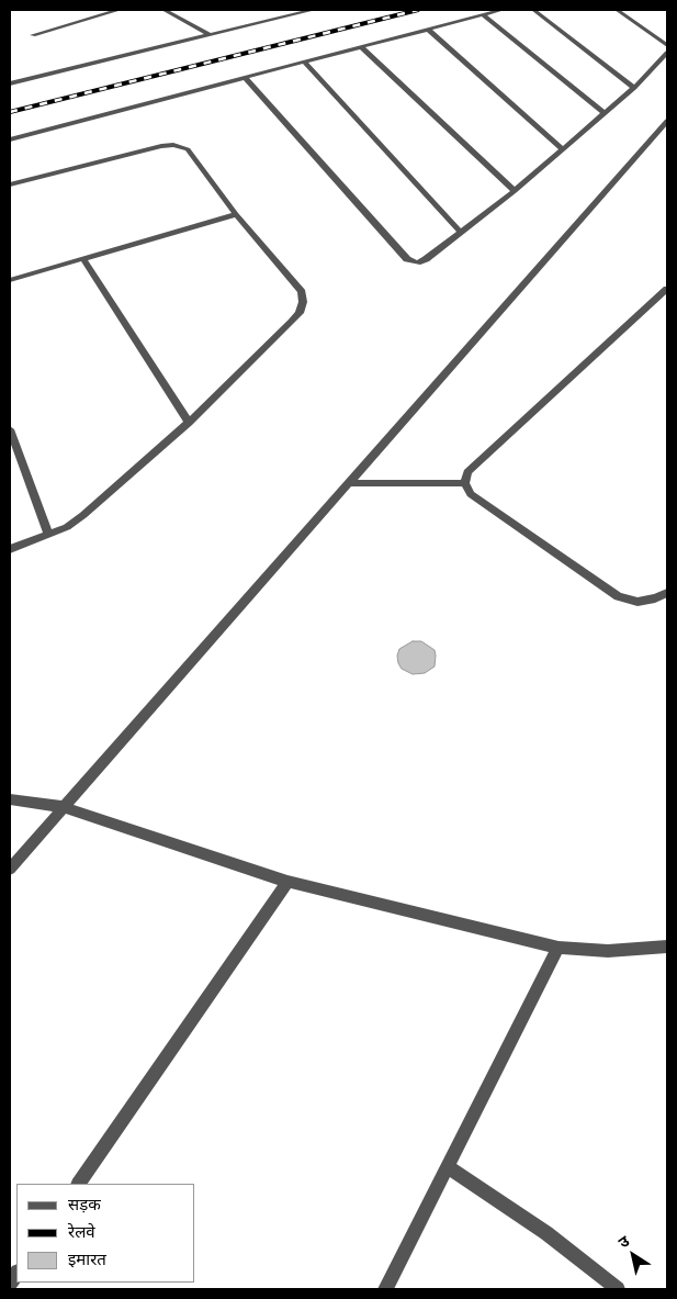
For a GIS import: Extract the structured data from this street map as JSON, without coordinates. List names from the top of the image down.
{
  "legend": ["सड़क", "रेलवे", "इमारत"],
  "north": "top left"
}
